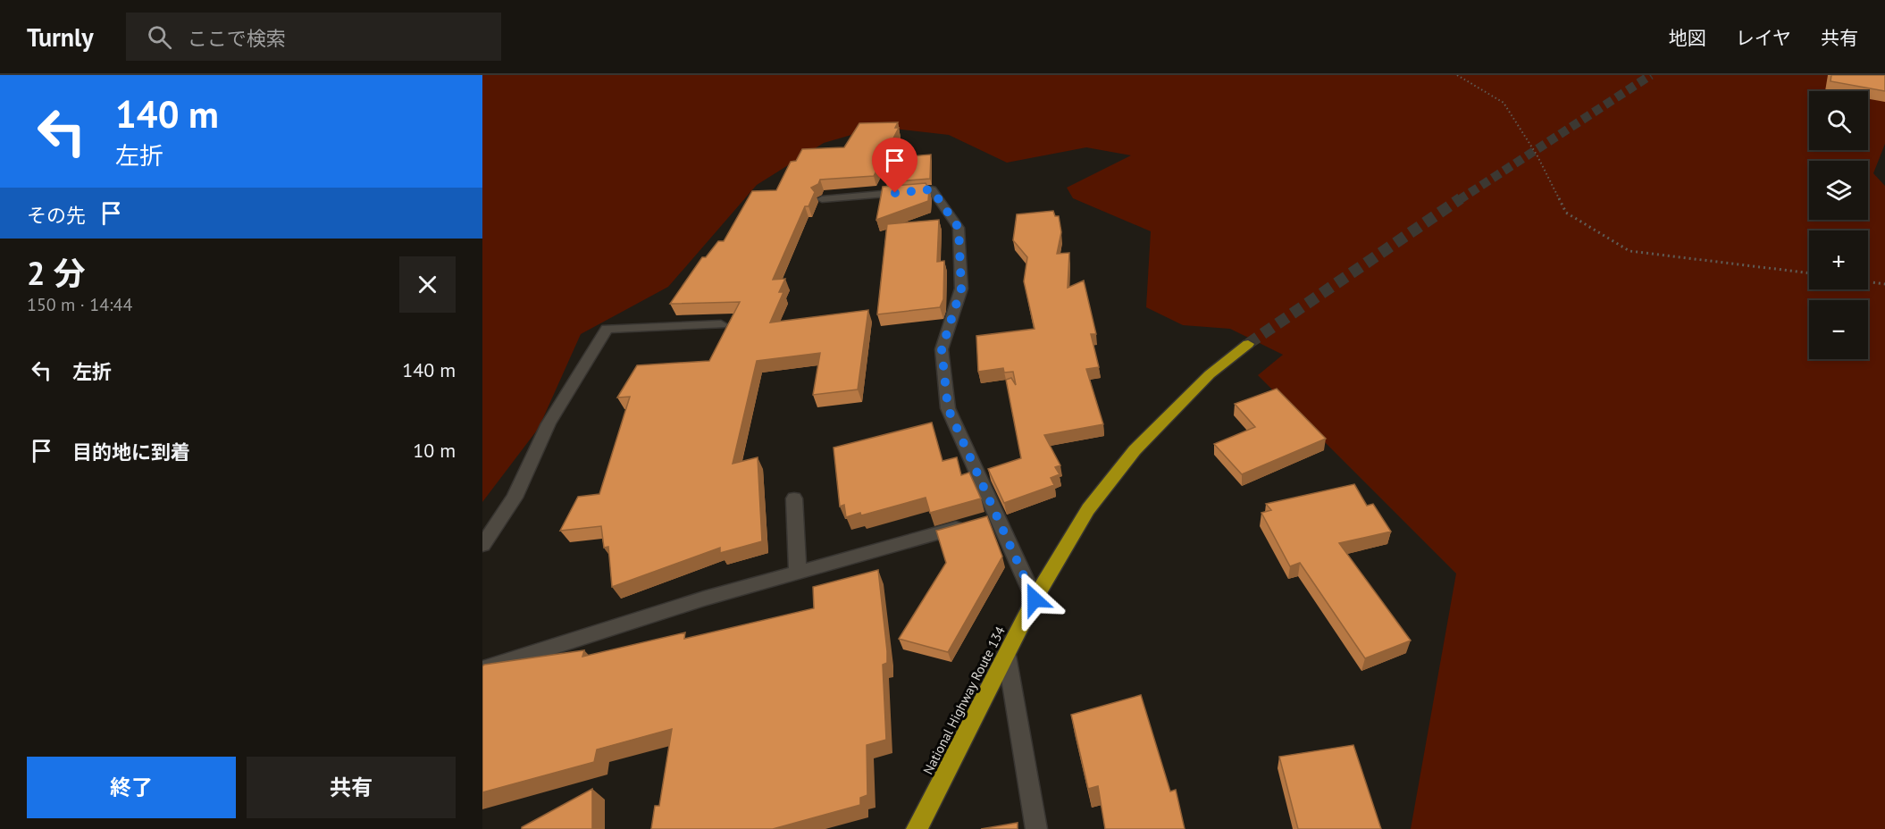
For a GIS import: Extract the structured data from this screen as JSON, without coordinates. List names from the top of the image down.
{
  "streets": {
    "highway": ["National Highway Route 134"]
  },
  "page": {
    "header": "Turnly",
    "search": "ここで検索",
    "nav": ["地図", "レイヤ", "共有"],
    "turn": ["140 m", "左折"],
    "map_buttons": ["+", "−"],
    "then": "その先",
    "heading": ["2 分", "150 m · 14:44"],
    "list": [
      {
        "name": "左折",
        "value": "140 m"
      },
      {
        "name": "目的地に到着",
        "value": "10 m"
      }
    ],
    "buttons": ["終了", "共有"]
  }
}
